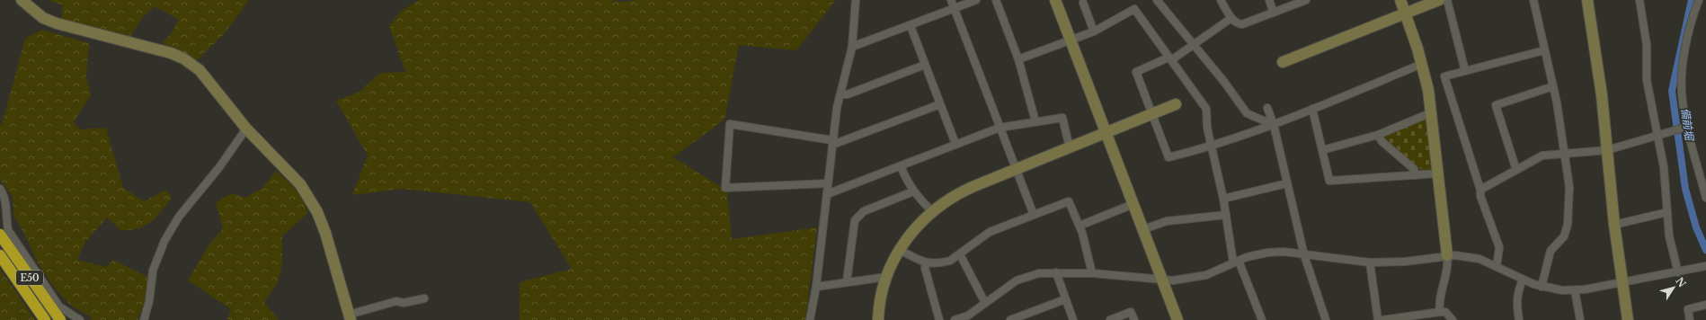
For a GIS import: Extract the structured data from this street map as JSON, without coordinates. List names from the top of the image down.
{
  "streets": {
    "highway": ["E50"]
  },
  "water": ["備前堀"],
  "north": "top right"
}
